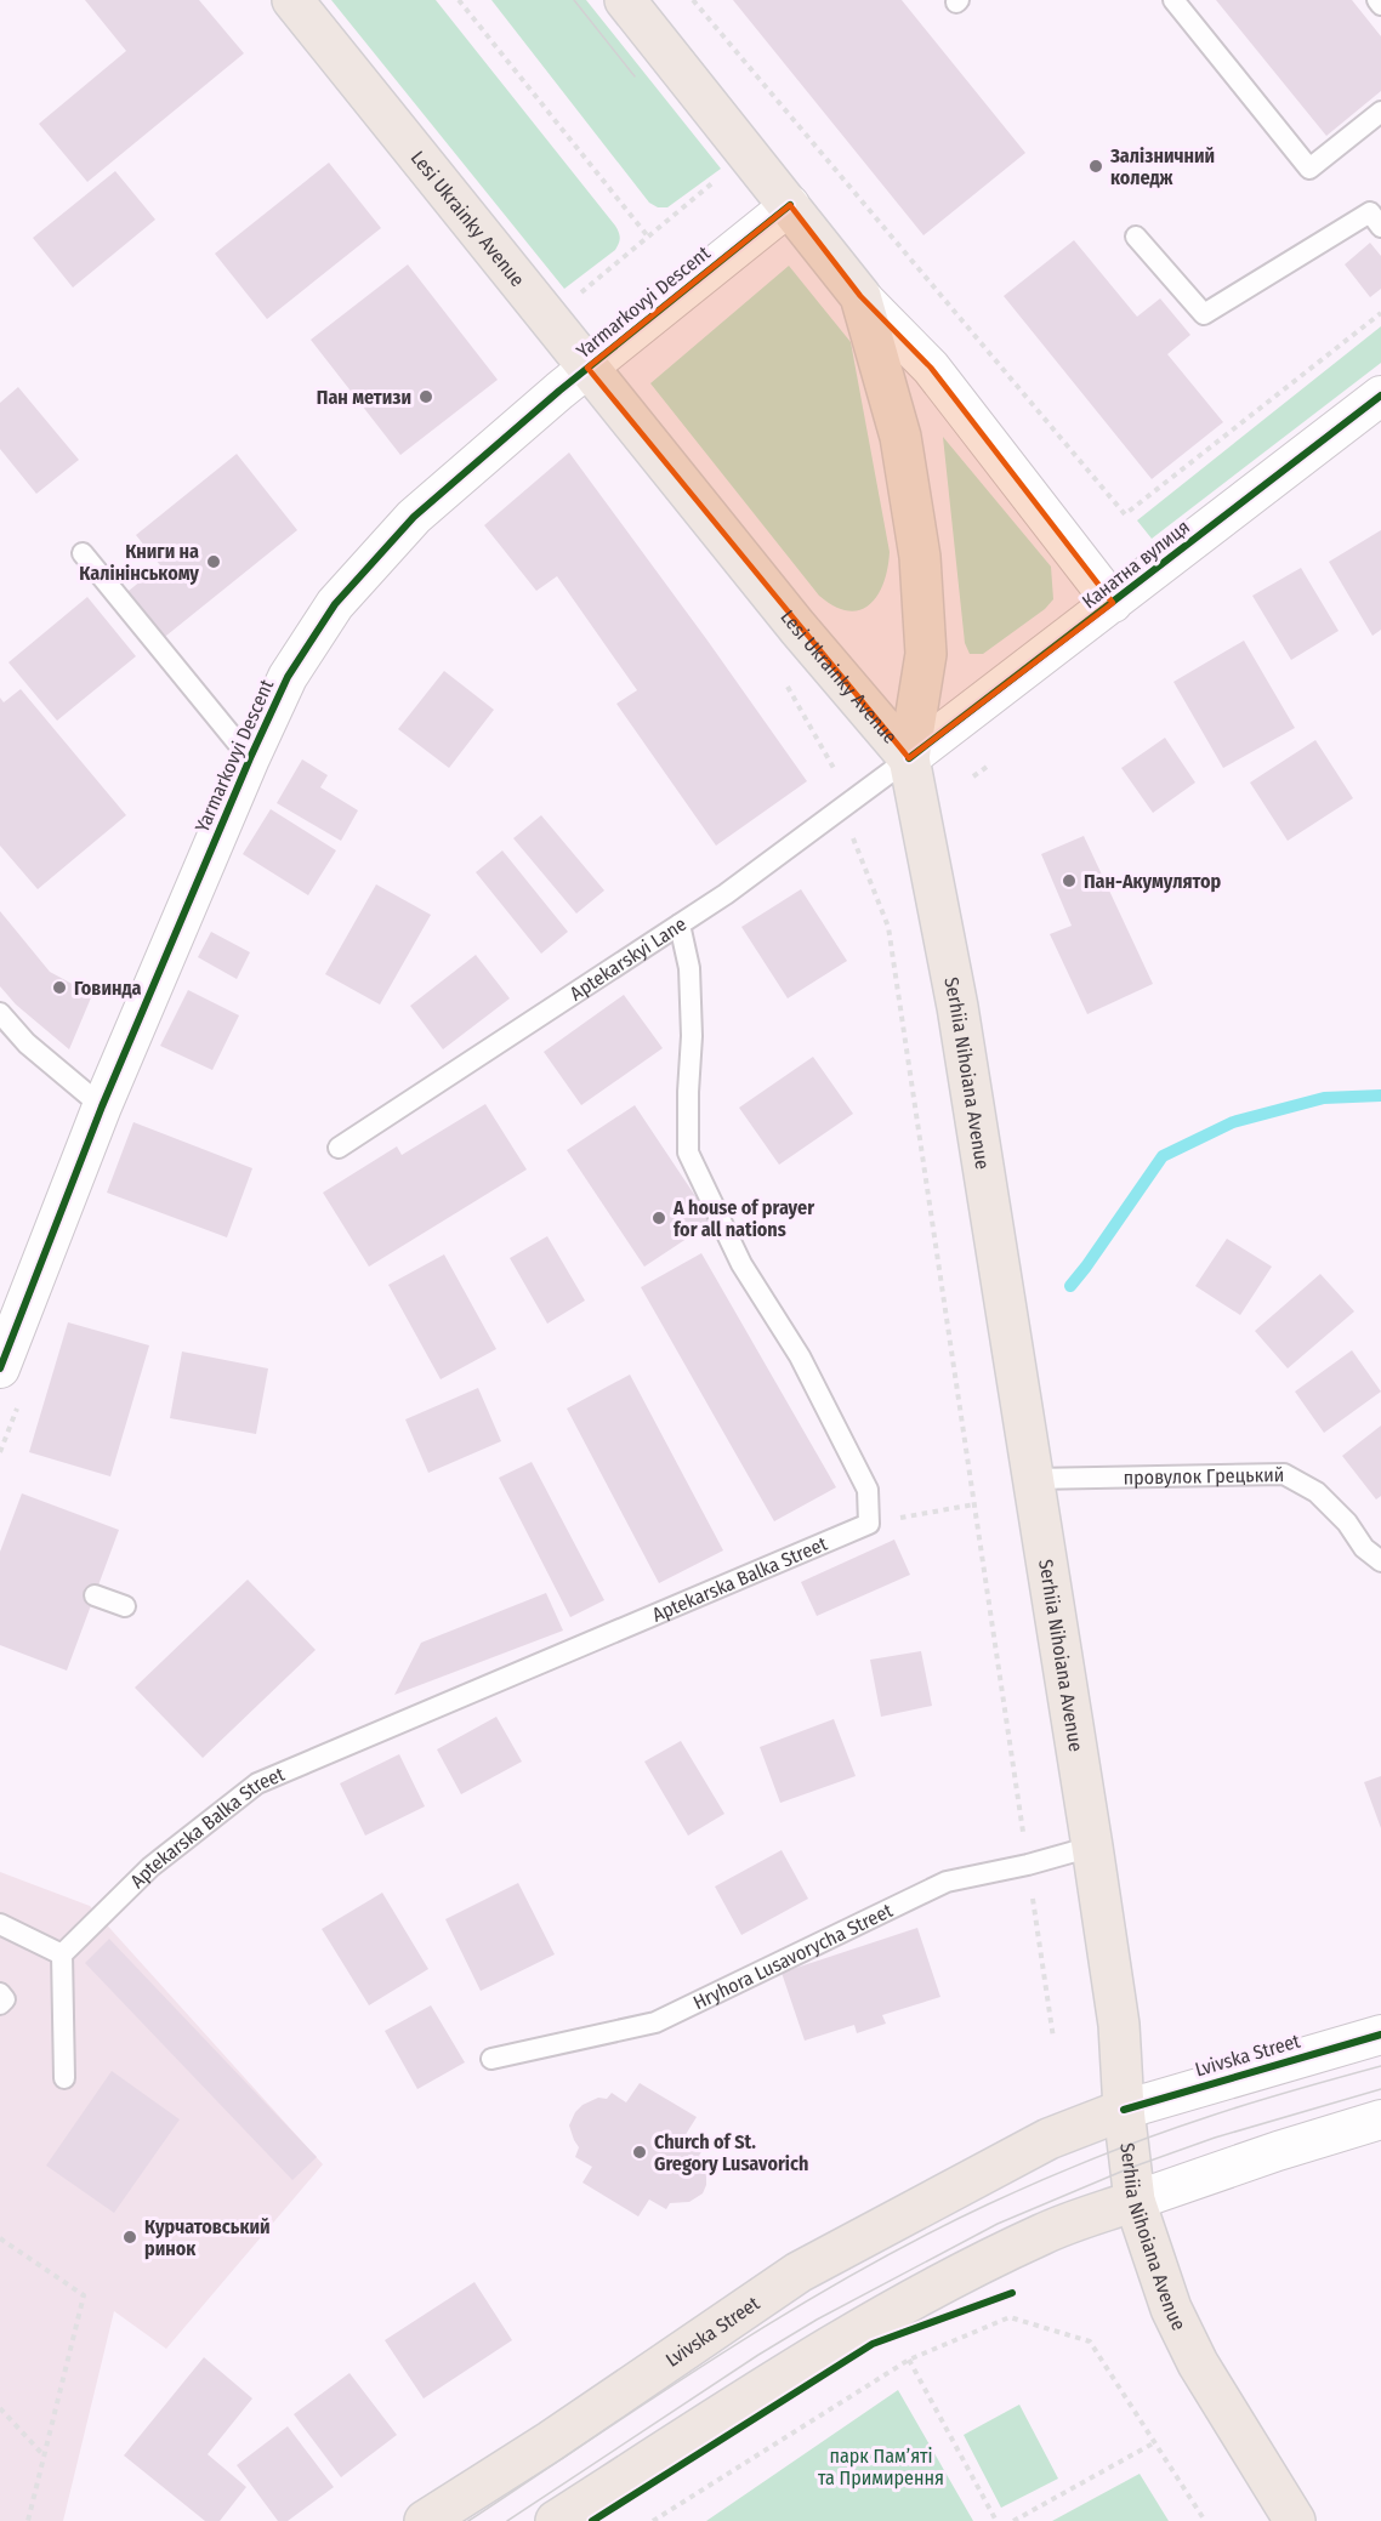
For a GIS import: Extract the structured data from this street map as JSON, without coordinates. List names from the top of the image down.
{
  "streets": {
    "main road": ["Lesi Ukrainky Avenue", "Serhiia Nihoiana Avenue", "Lvivska Street"],
    "street": ["Yarmarkovyi Descent", "Канатна вулиця"],
    "lane": [
      "Aptekarskyi Lane",
      "провулок Грецький",
      "Aptekarska Balka Street",
      "Hryhora Lusavorycha Street"
    ]
  },
  "crossings": [
    ["Lesi Ukrainky Avenue", "Yarmarkovyi Descent"],
    ["Lesi Ukrainky Avenue", "Канатна вулиця"],
    ["Lesi Ukrainky Avenue", "Aptekarskyi Lane"],
    ["Lesi Ukrainky Avenue", "Serhiia Nihoiana Avenue"],
    ["Канатна вулиця", "Aptekarskyi Lane"],
    ["Канатна вулиця", "Serhiia Nihoiana Avenue"],
    ["Aptekarskyi Lane", "Serhiia Nihoiana Avenue"],
    ["Serhiia Nihoiana Avenue", "провулок Грецький"],
    ["Serhiia Nihoiana Avenue", "Hryhora Lusavorycha Street"],
    ["Serhiia Nihoiana Avenue", "Lvivska Street"]
  ],
  "parks": ["парк Памʼяті та Примирення"],
  "places": [
    "Залізничний коледж",
    "Пан метизи",
    "Книги на Калінінському",
    "Пан-Акумулятор",
    "Говинда",
    "A house of prayer for all nations",
    "Church of St. Gregory Lusavorich",
    "Курчатовський ринок"
  ]
}
